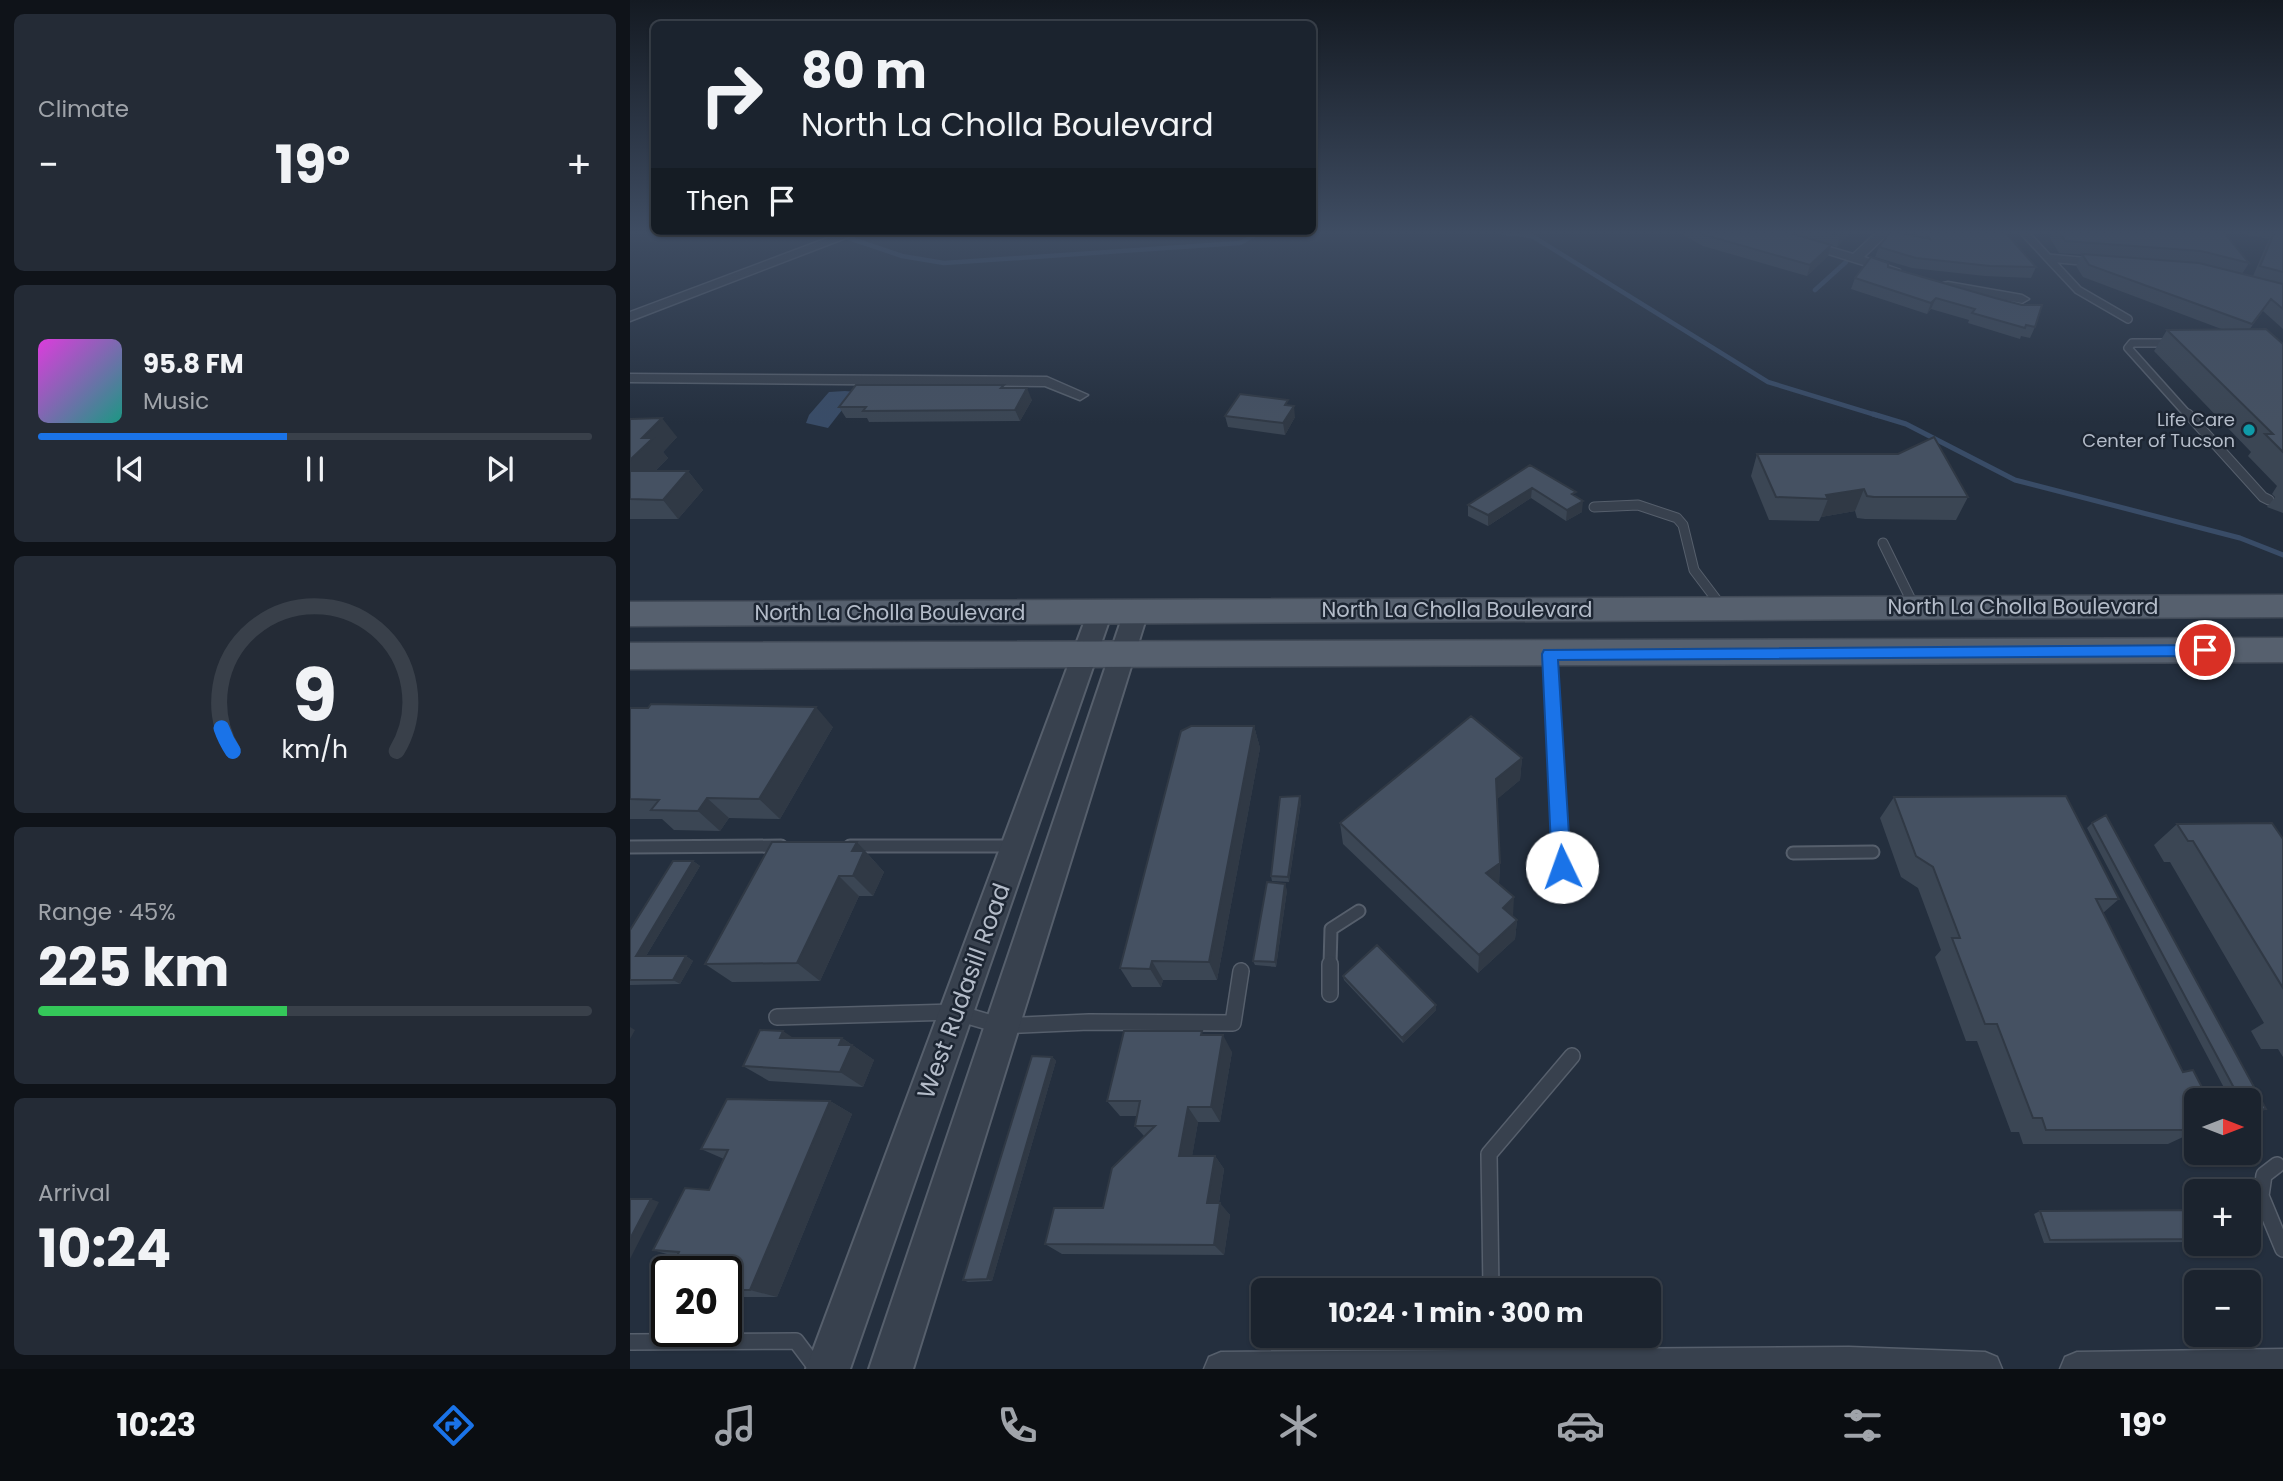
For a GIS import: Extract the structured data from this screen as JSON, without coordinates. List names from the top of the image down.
{
  "streets": {
    "main road": ["North La Cholla Boulevard"],
    "street": ["West Rudasill Road"]
  },
  "crossings": [
    ["North La Cholla Boulevard", "West Rudasill Road"]
  ],
  "places": ["Life Care Center of Tucson"],
  "north": "right",
  "page": {
    "tile": [
      "Climate",
      ["Range · 45%", "225 km"],
      ["Arrival", "10:24"]
    ],
    "turn": ["80 m", "North La Cholla Boulevard"],
    "heat": ["−", "19°", "+"],
    "then": "Then",
    "song": ["95.8 FM", "Music"],
    "map_buttons": ["+", "−"],
    "limit": "20",
    "trip": "10:24 · 1 min · 300 m",
    "tabs": ["10:23", "19°"],
    "gauge": ["9", "km/h"]
  }
}
